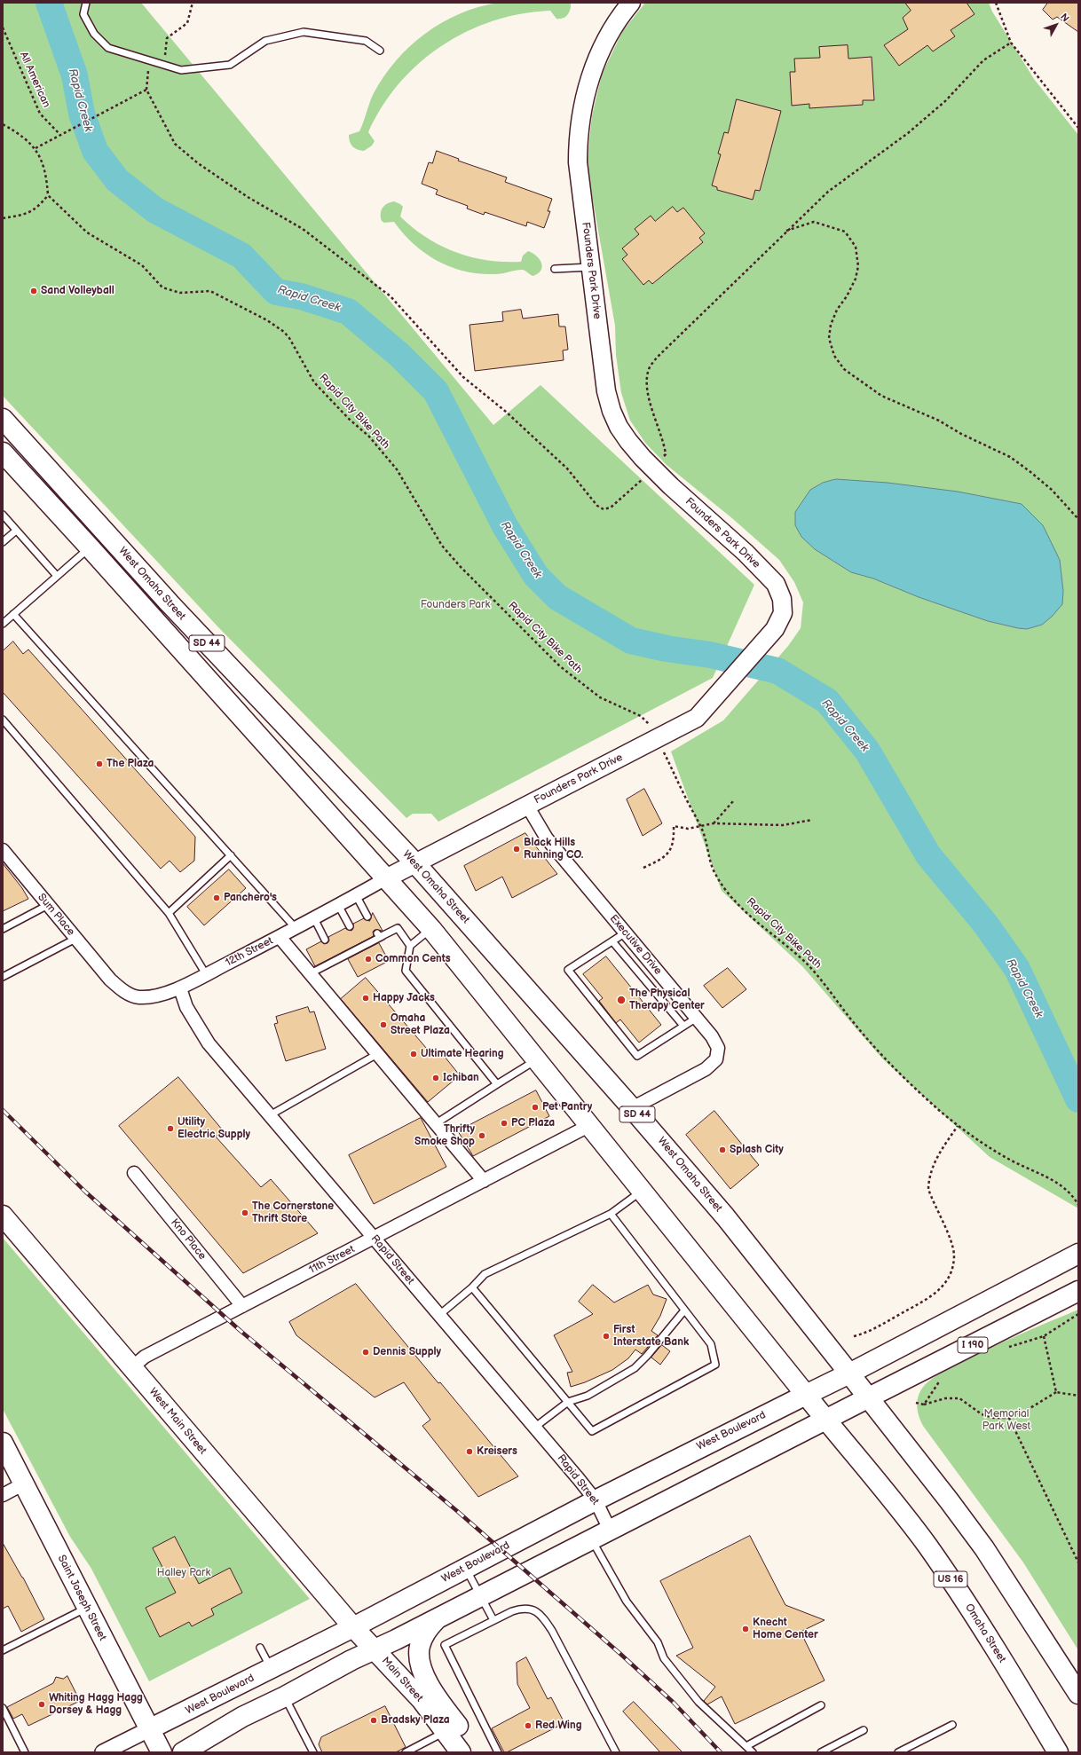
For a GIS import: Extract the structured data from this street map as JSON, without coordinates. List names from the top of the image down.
{
  "streets": {
    "main road": [
      "Founders Park Drive",
      "West Omaha Street",
      "SD 44",
      "I 190",
      "West Main Street",
      "West Boulevard",
      "US 16",
      "Saint Joseph Street",
      "Omaha Street",
      "Main Street"
    ],
    "street": [
      "Sum Place",
      "Executive Drive",
      "12th Street",
      "Kno Place",
      "11th Street",
      "Rapid Street"
    ],
    "path": ["All American", "Rapid City Bike Path"]
  },
  "crossings": [
    ["Founders Park Drive", "Rapid City Bike Path"],
    ["Founders Park Drive", "West Omaha Street"],
    ["Founders Park Drive", "Executive Drive"],
    ["Founders Park Drive", "12th Street"],
    ["West Omaha Street", "SD 44"],
    ["West Omaha Street", "Executive Drive"],
    ["West Omaha Street", "12th Street"],
    ["West Omaha Street", "11th Street"],
    ["West Omaha Street", "West Boulevard"],
    ["West Omaha Street", "Omaha Street"],
    ["SD 44", "I 190"],
    ["SD 44", "West Boulevard"],
    ["Sum Place", "12th Street"],
    ["12th Street", "Rapid Street"],
    ["Kno Place", "11th Street"],
    ["11th Street", "Rapid Street"],
    ["11th Street", "West Main Street"],
    ["Rapid Street", "West Boulevard"],
    ["West Main Street", "West Boulevard"],
    ["West Main Street", "Main Street"],
    ["West Boulevard", "Saint Joseph Street"],
    ["West Boulevard", "Main Street"]
  ],
  "water": ["Rapid Creek"],
  "parks": ["Founders Park", "Memorial Park West", "Halley Park"],
  "places": [
    "Sand Volleyball",
    "The Plaza",
    "Black Hills Running CO.",
    "Panchero's",
    "Common Cents",
    "Happy Jacks",
    "The Physical Therapy Center",
    "Omaha Street Plaza",
    "Ultimate Hearing",
    "Ichiban",
    "Pet Pantry",
    "PC Plaza",
    "Utility Electric Supply",
    "Thrifty Smoke Shop",
    "Splash City",
    "The Cornerstone Thrift Store",
    "First Interstate Bank",
    "Dennis Supply",
    "Kreisers",
    "Knecht Home Center",
    "Whiting Hagg Hagg Dorsey & Hagg",
    "Bradsky Plaza",
    "Red Wing"
  ],
  "north": "top right"
}
